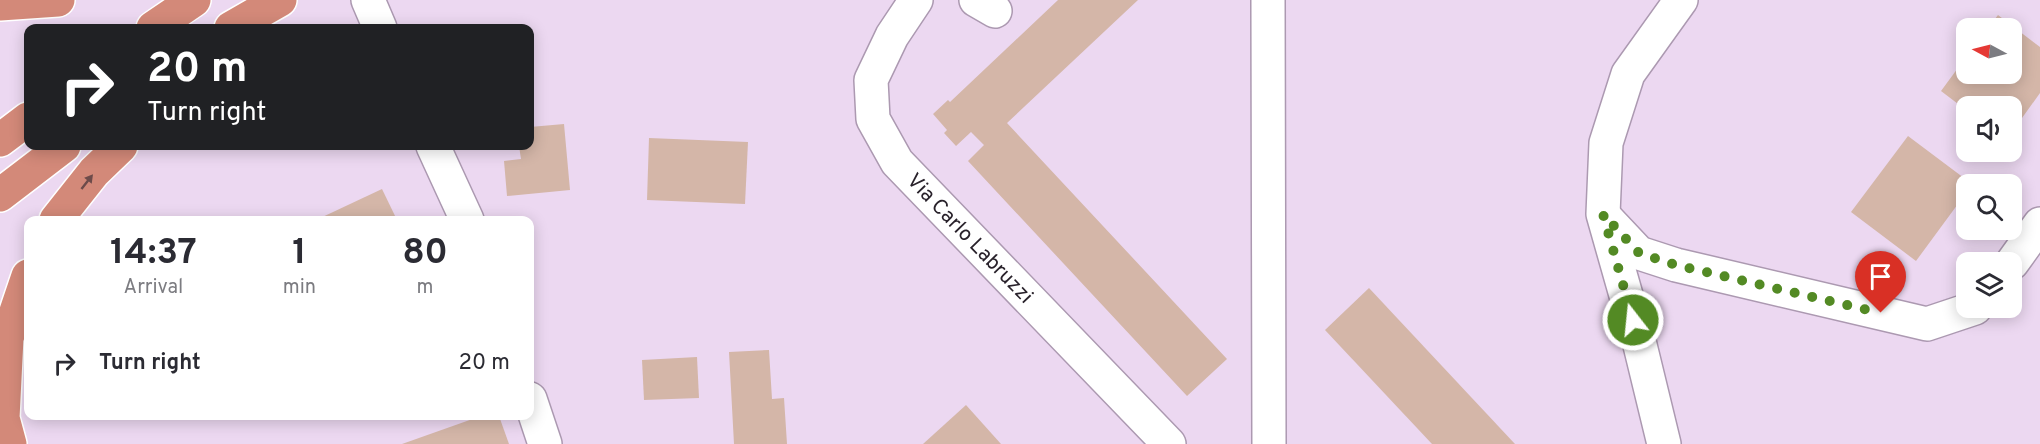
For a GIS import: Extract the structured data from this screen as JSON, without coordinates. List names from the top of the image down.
{
  "streets": {
    "street": ["Via Carlo Labruzzi"]
  },
  "north": "left",
  "page": {
    "turn": ["20 m", "Turn right"],
    "eta": [
      "14:37",
      "Arrival",
      "1",
      "min",
      "80",
      "m"
    ],
    "list": [
      {
        "name": "Turn right",
        "value": "20 m"
      }
    ]
  }
}
